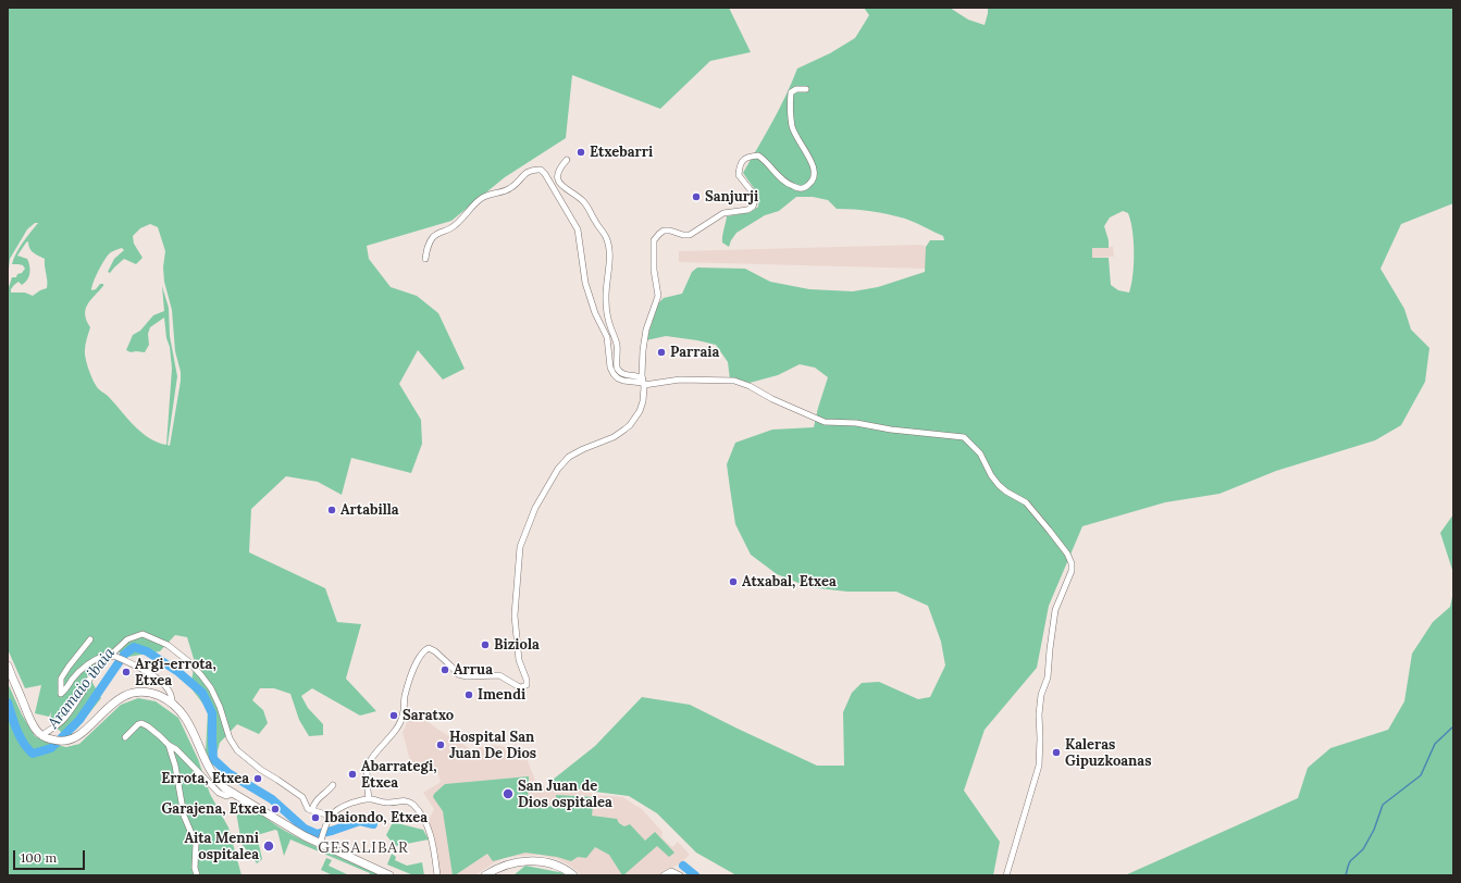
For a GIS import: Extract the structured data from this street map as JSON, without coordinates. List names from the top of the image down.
{
  "districts": ["GESALIBAR"],
  "water": ["Aramaio ibaia"],
  "places": [
    "Etxebarri",
    "Sanjurji",
    "Parraia",
    "Artabilla",
    "Atxabal, Etxea",
    "Biziola",
    "Arrua",
    "Argi-errota, Etxea",
    "Imendi",
    "Saratxo",
    "Hospital San Juan De Dios",
    "Kaleras Gipuzkoanas",
    "Abarrategi, Etxea",
    "Errota, Etxea",
    "San Juan de Dios ospitalea",
    "Garajena, Etxea",
    "Ibaiondo, Etxea",
    "Aita Menni ospitalea"
  ],
  "scale_bar": "100 m"
}
